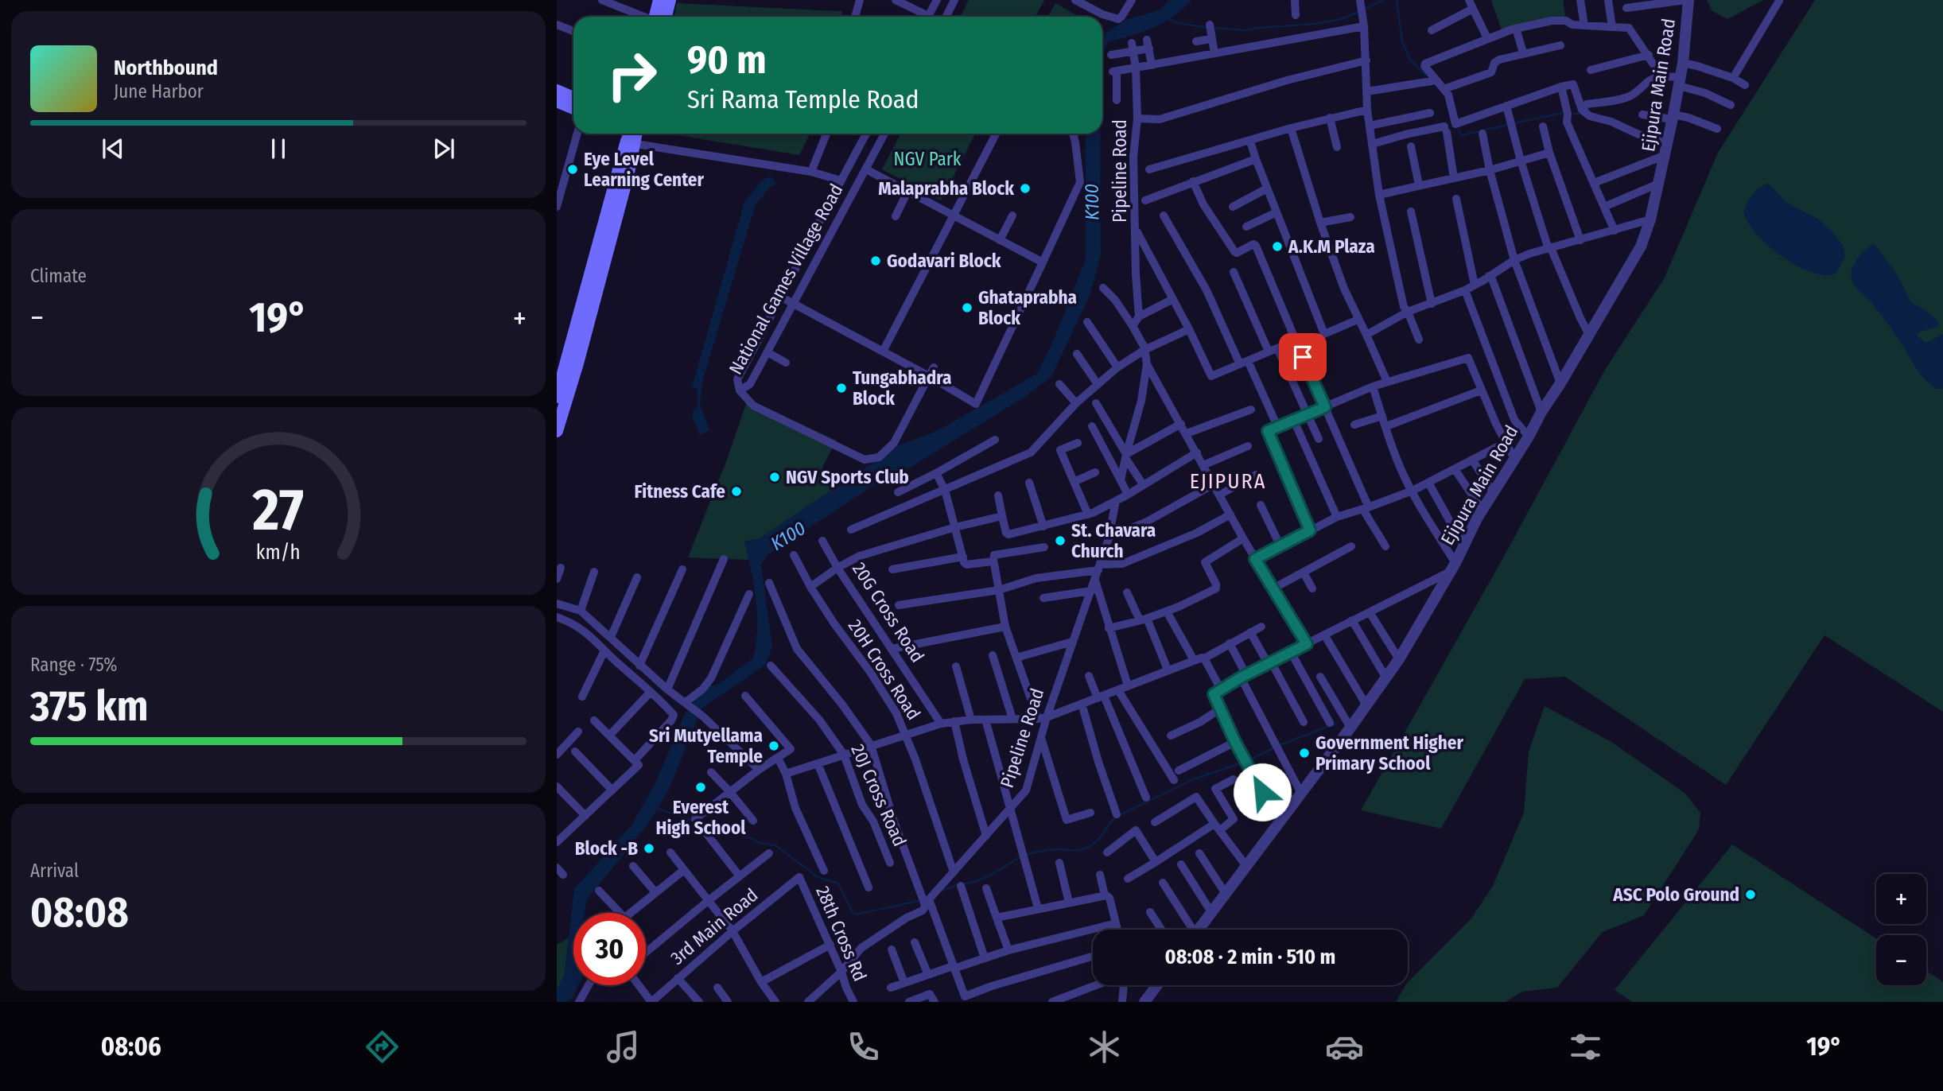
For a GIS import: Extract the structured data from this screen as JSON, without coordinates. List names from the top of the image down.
{
  "streets": {
    "street": [
      "Ejipura Main Road",
      "Pipeline Road",
      "National Games Village Road",
      "20G Cross Road",
      "20H Cross Road",
      "20J Cross Road",
      "3rd Main Road",
      "28th Cross Rd"
    ]
  },
  "crossings": [
    ["Pipeline Road", "20H Cross Road"],
    ["Pipeline Road", "28th Cross Rd"],
    ["3rd Main Road", "28th Cross Rd"]
  ],
  "districts": ["EJIPURA"],
  "water": ["K100"],
  "parks": ["NGV Park"],
  "places": [
    "Eye Level Learning Center",
    "Malaprabha Block",
    "A.K.M Plaza",
    "Godavari Block",
    "Ghataprabha Block",
    "Tungabhadra Block",
    "NGV Sports Club",
    "Fitness Cafe",
    "St. Chavara Church",
    "Sri Mutyellama Temple",
    "Government Higher Primary School",
    "Everest High School",
    "Block -B",
    "ASC Polo Ground"
  ],
  "page": {
    "turn": ["90 m", "Sri Rama Temple Road"],
    "song": ["Northbound", "June Harbor"],
    "tile": [
      "Climate",
      ["Range · 75%", "375 km"],
      ["Arrival", "08:08"]
    ],
    "heat": ["−", "19°", "+"],
    "map_buttons": ["+", "−"],
    "limit": "30",
    "trip": "08:08 · 2 min · 510 m",
    "tabs": ["08:06", "19°"],
    "gauge": ["27", "km/h"]
  }
}
